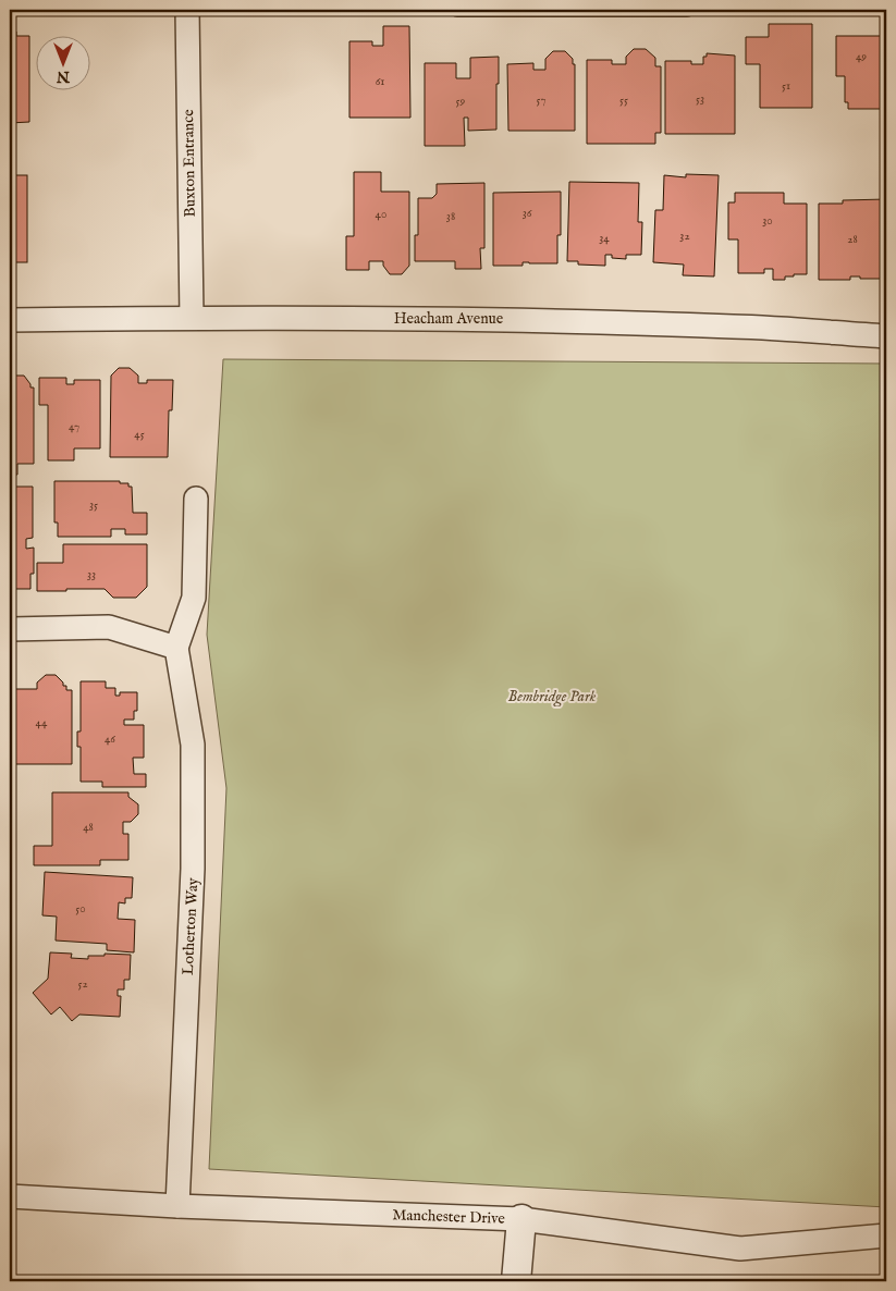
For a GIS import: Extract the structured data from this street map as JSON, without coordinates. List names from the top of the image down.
{
  "streets": {
    "street": [
      "Buxton Entrance",
      "Heacham Avenue",
      "Lotherton Way",
      "Manchester Drive"
    ]
  },
  "crossings": [
    ["Buxton Entrance", "Heacham Avenue"],
    ["Lotherton Way", "Manchester Drive"]
  ],
  "parks": ["Bembridge Park"],
  "house_numbers": [
    "49",
    "61",
    "51",
    "53",
    "57",
    "55",
    "59",
    "36",
    "40",
    "38",
    "30",
    "32",
    "34",
    "28",
    "47",
    "45",
    "35",
    "33",
    "44",
    "46",
    "48",
    "50",
    "52"
  ],
  "north": "bottom"
}
